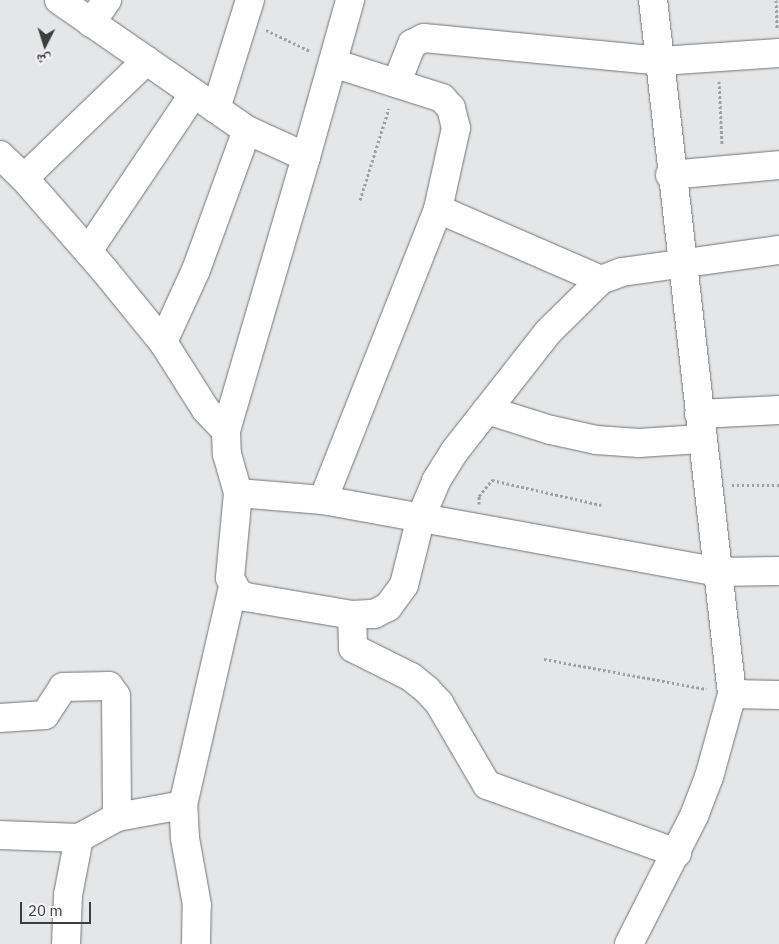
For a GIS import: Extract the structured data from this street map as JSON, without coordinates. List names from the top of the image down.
{
  "scale_bar": "20 m",
  "north": "bottom"
}
